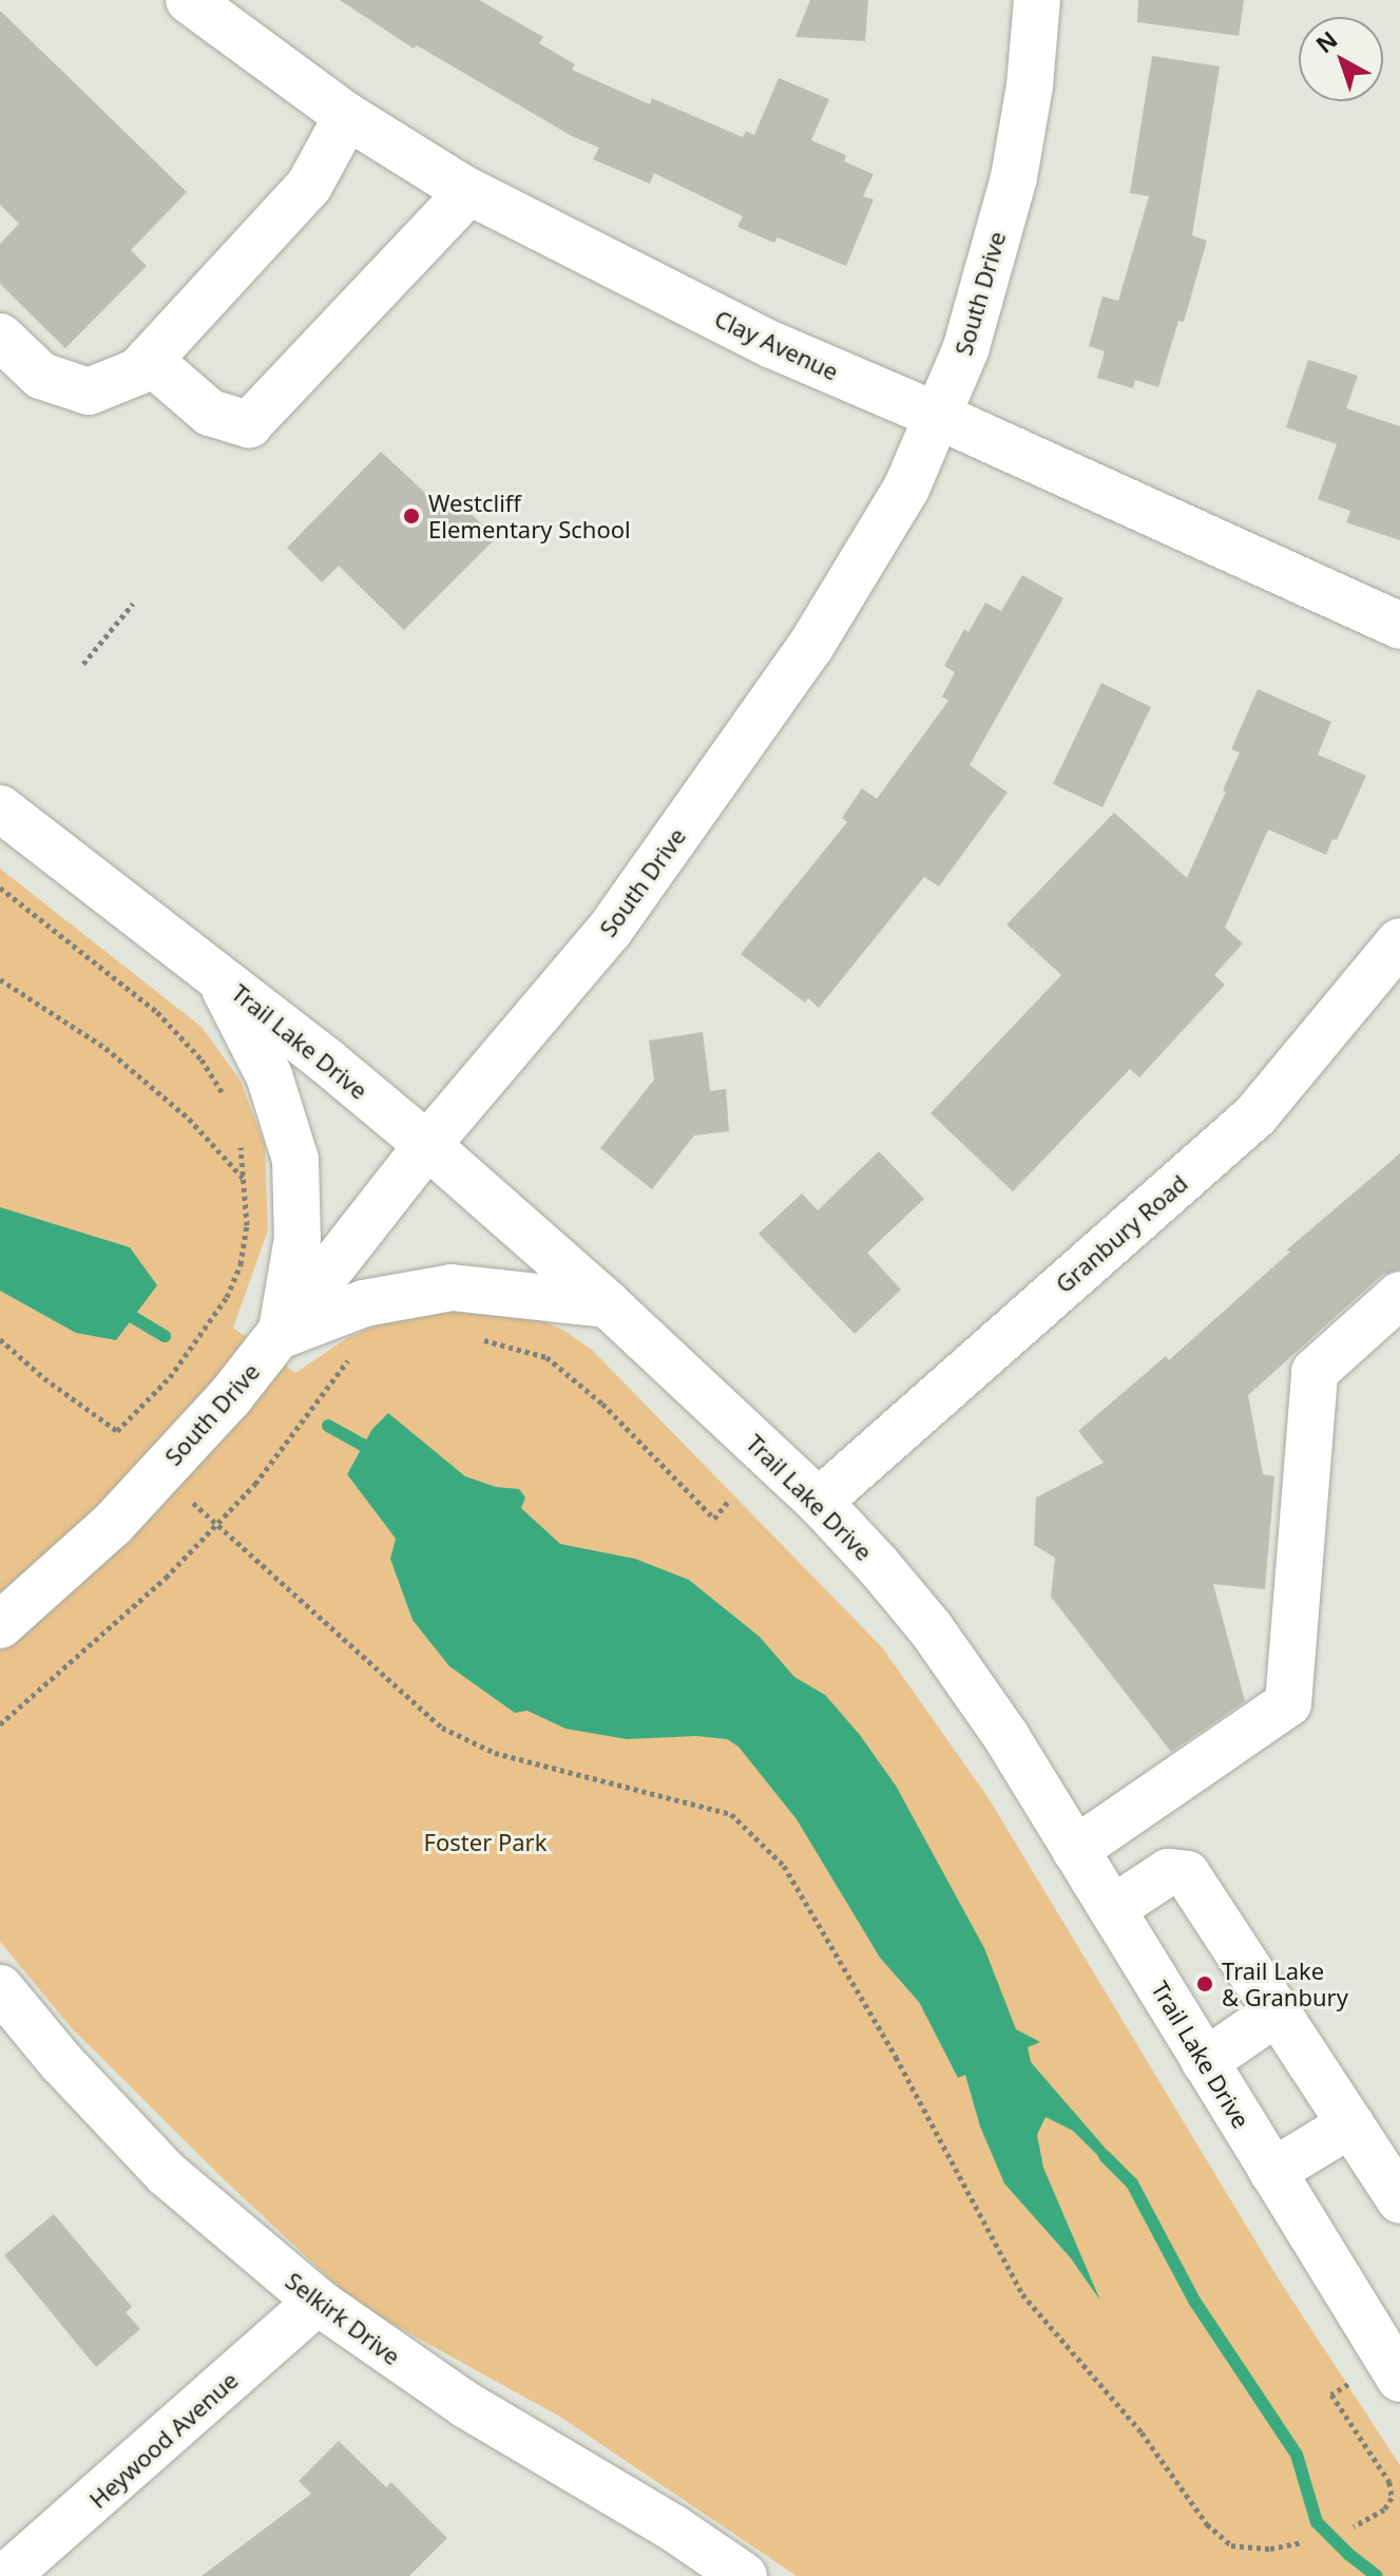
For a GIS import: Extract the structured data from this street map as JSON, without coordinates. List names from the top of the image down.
{
  "streets": {
    "street": [
      "South Drive",
      "Clay Avenue",
      "Trail Lake Drive",
      "Granbury Road",
      "Selkirk Drive",
      "Heywood Avenue"
    ]
  },
  "crossings": [
    ["South Drive", "Clay Avenue"],
    ["South Drive", "Trail Lake Drive"],
    ["Trail Lake Drive", "Granbury Road"],
    ["Selkirk Drive", "Heywood Avenue"]
  ],
  "parks": ["Foster Park"],
  "places": ["Westcliff Elementary School", "Trail Lake & Granbury"],
  "north": "top left"
}
